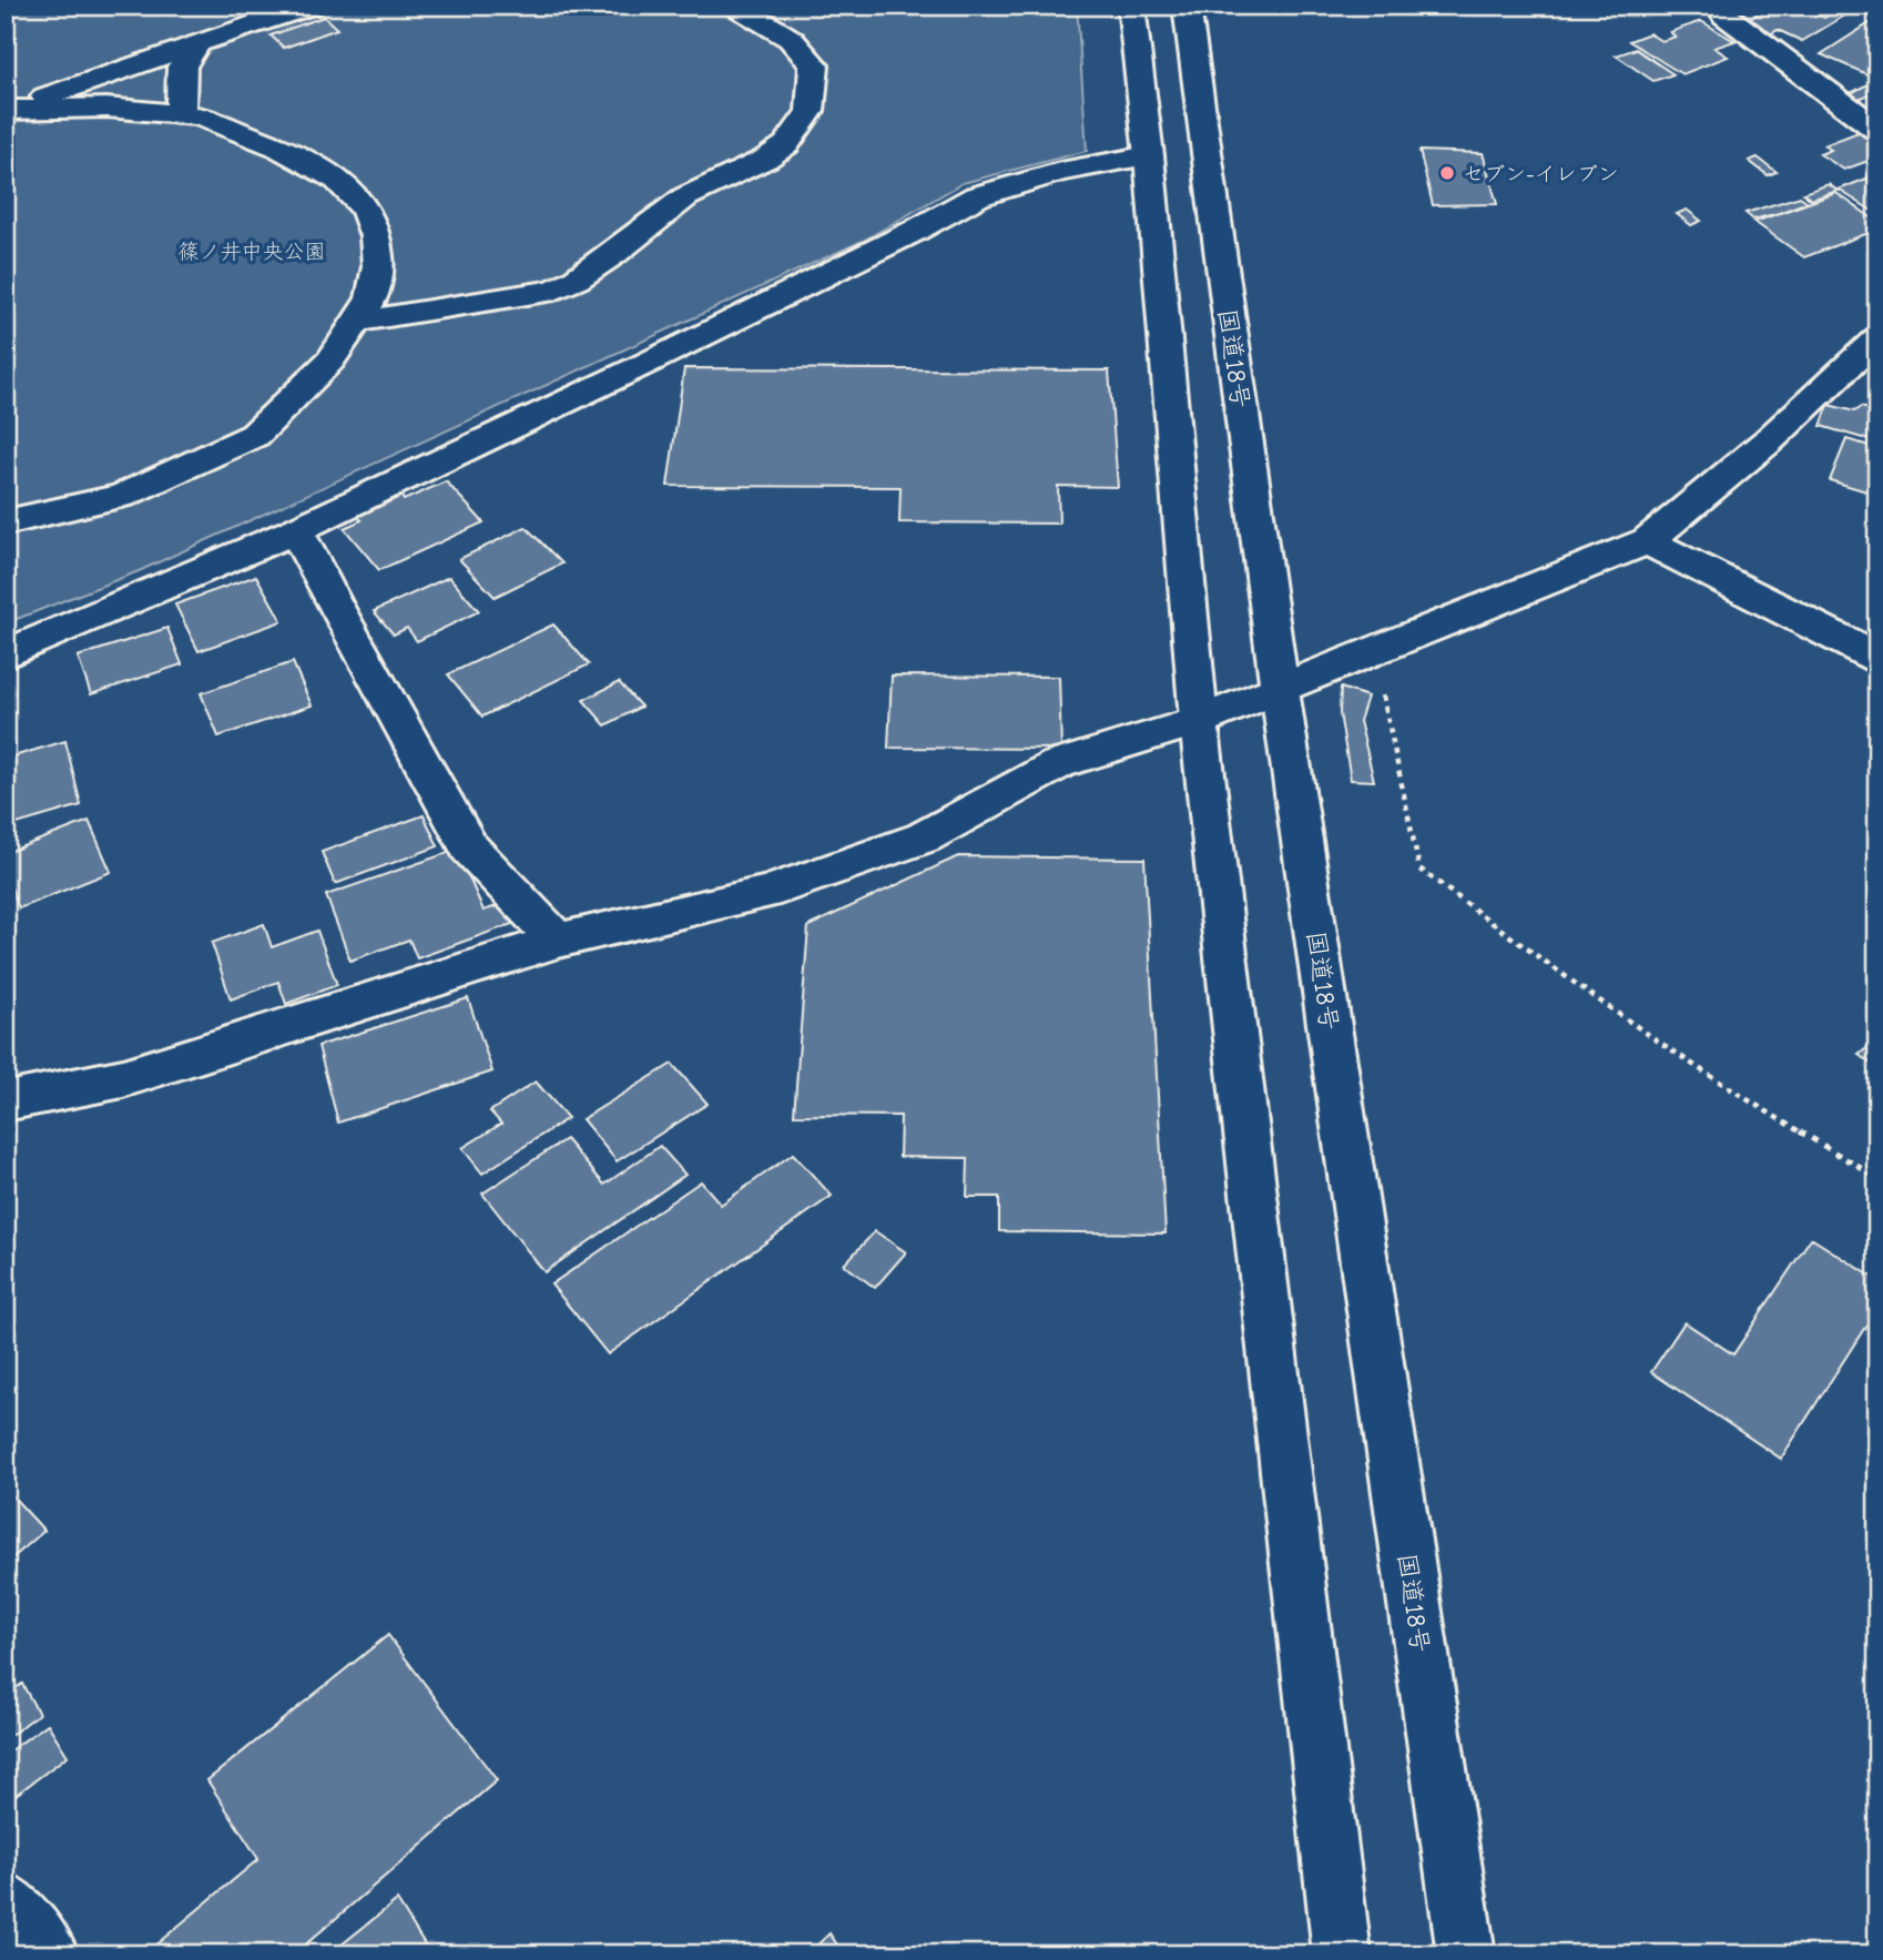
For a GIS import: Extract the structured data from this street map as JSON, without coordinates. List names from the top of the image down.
{
  "streets": {
    "main road": ["国道18号"]
  },
  "parks": ["篠ノ井中央公園"],
  "places": ["セブン-イレブン"]
}
